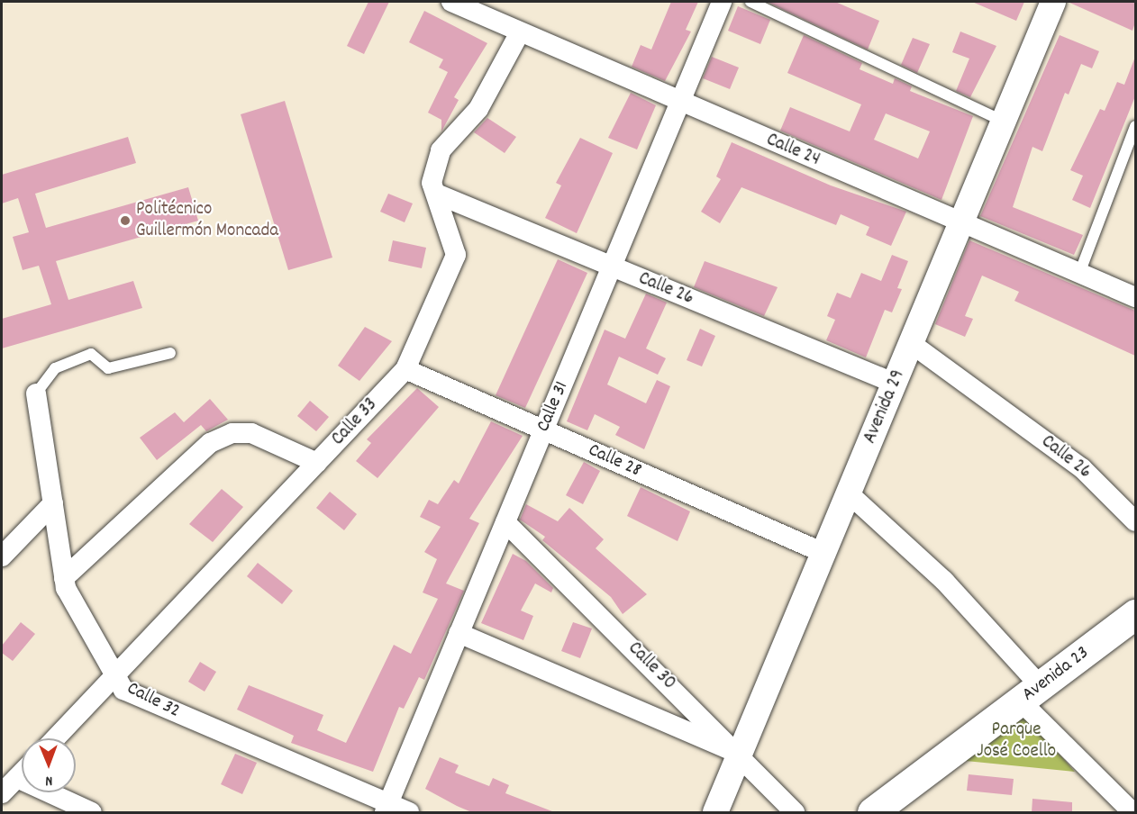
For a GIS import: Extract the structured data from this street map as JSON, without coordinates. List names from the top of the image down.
{
  "streets": {
    "main road": ["Avenida 23"],
    "street": [
      "Calle 24",
      "Calle 26",
      "Calle 31",
      "Avenida 29",
      "Calle 33",
      "Calle 28",
      "Calle 30",
      "Calle 32"
    ]
  },
  "crossings": [
    ["Calle 24", "Calle 31"],
    ["Calle 24", "Avenida 29"],
    ["Calle 24", "Calle 33"],
    ["Calle 26", "Calle 31"],
    ["Calle 26", "Avenida 29"],
    ["Calle 26", "Calle 33"],
    ["Calle 31", "Calle 28"],
    ["Calle 31", "Calle 30"],
    ["Calle 31", "Calle 32"],
    ["Avenida 29", "Calle 28"],
    ["Avenida 29", "Calle 30"],
    ["Calle 33", "Calle 28"],
    ["Calle 33", "Calle 32"]
  ],
  "parks": ["Parque José Coello"],
  "places": ["Politécnico Guillermón Moncada"],
  "north": "bottom"
}
